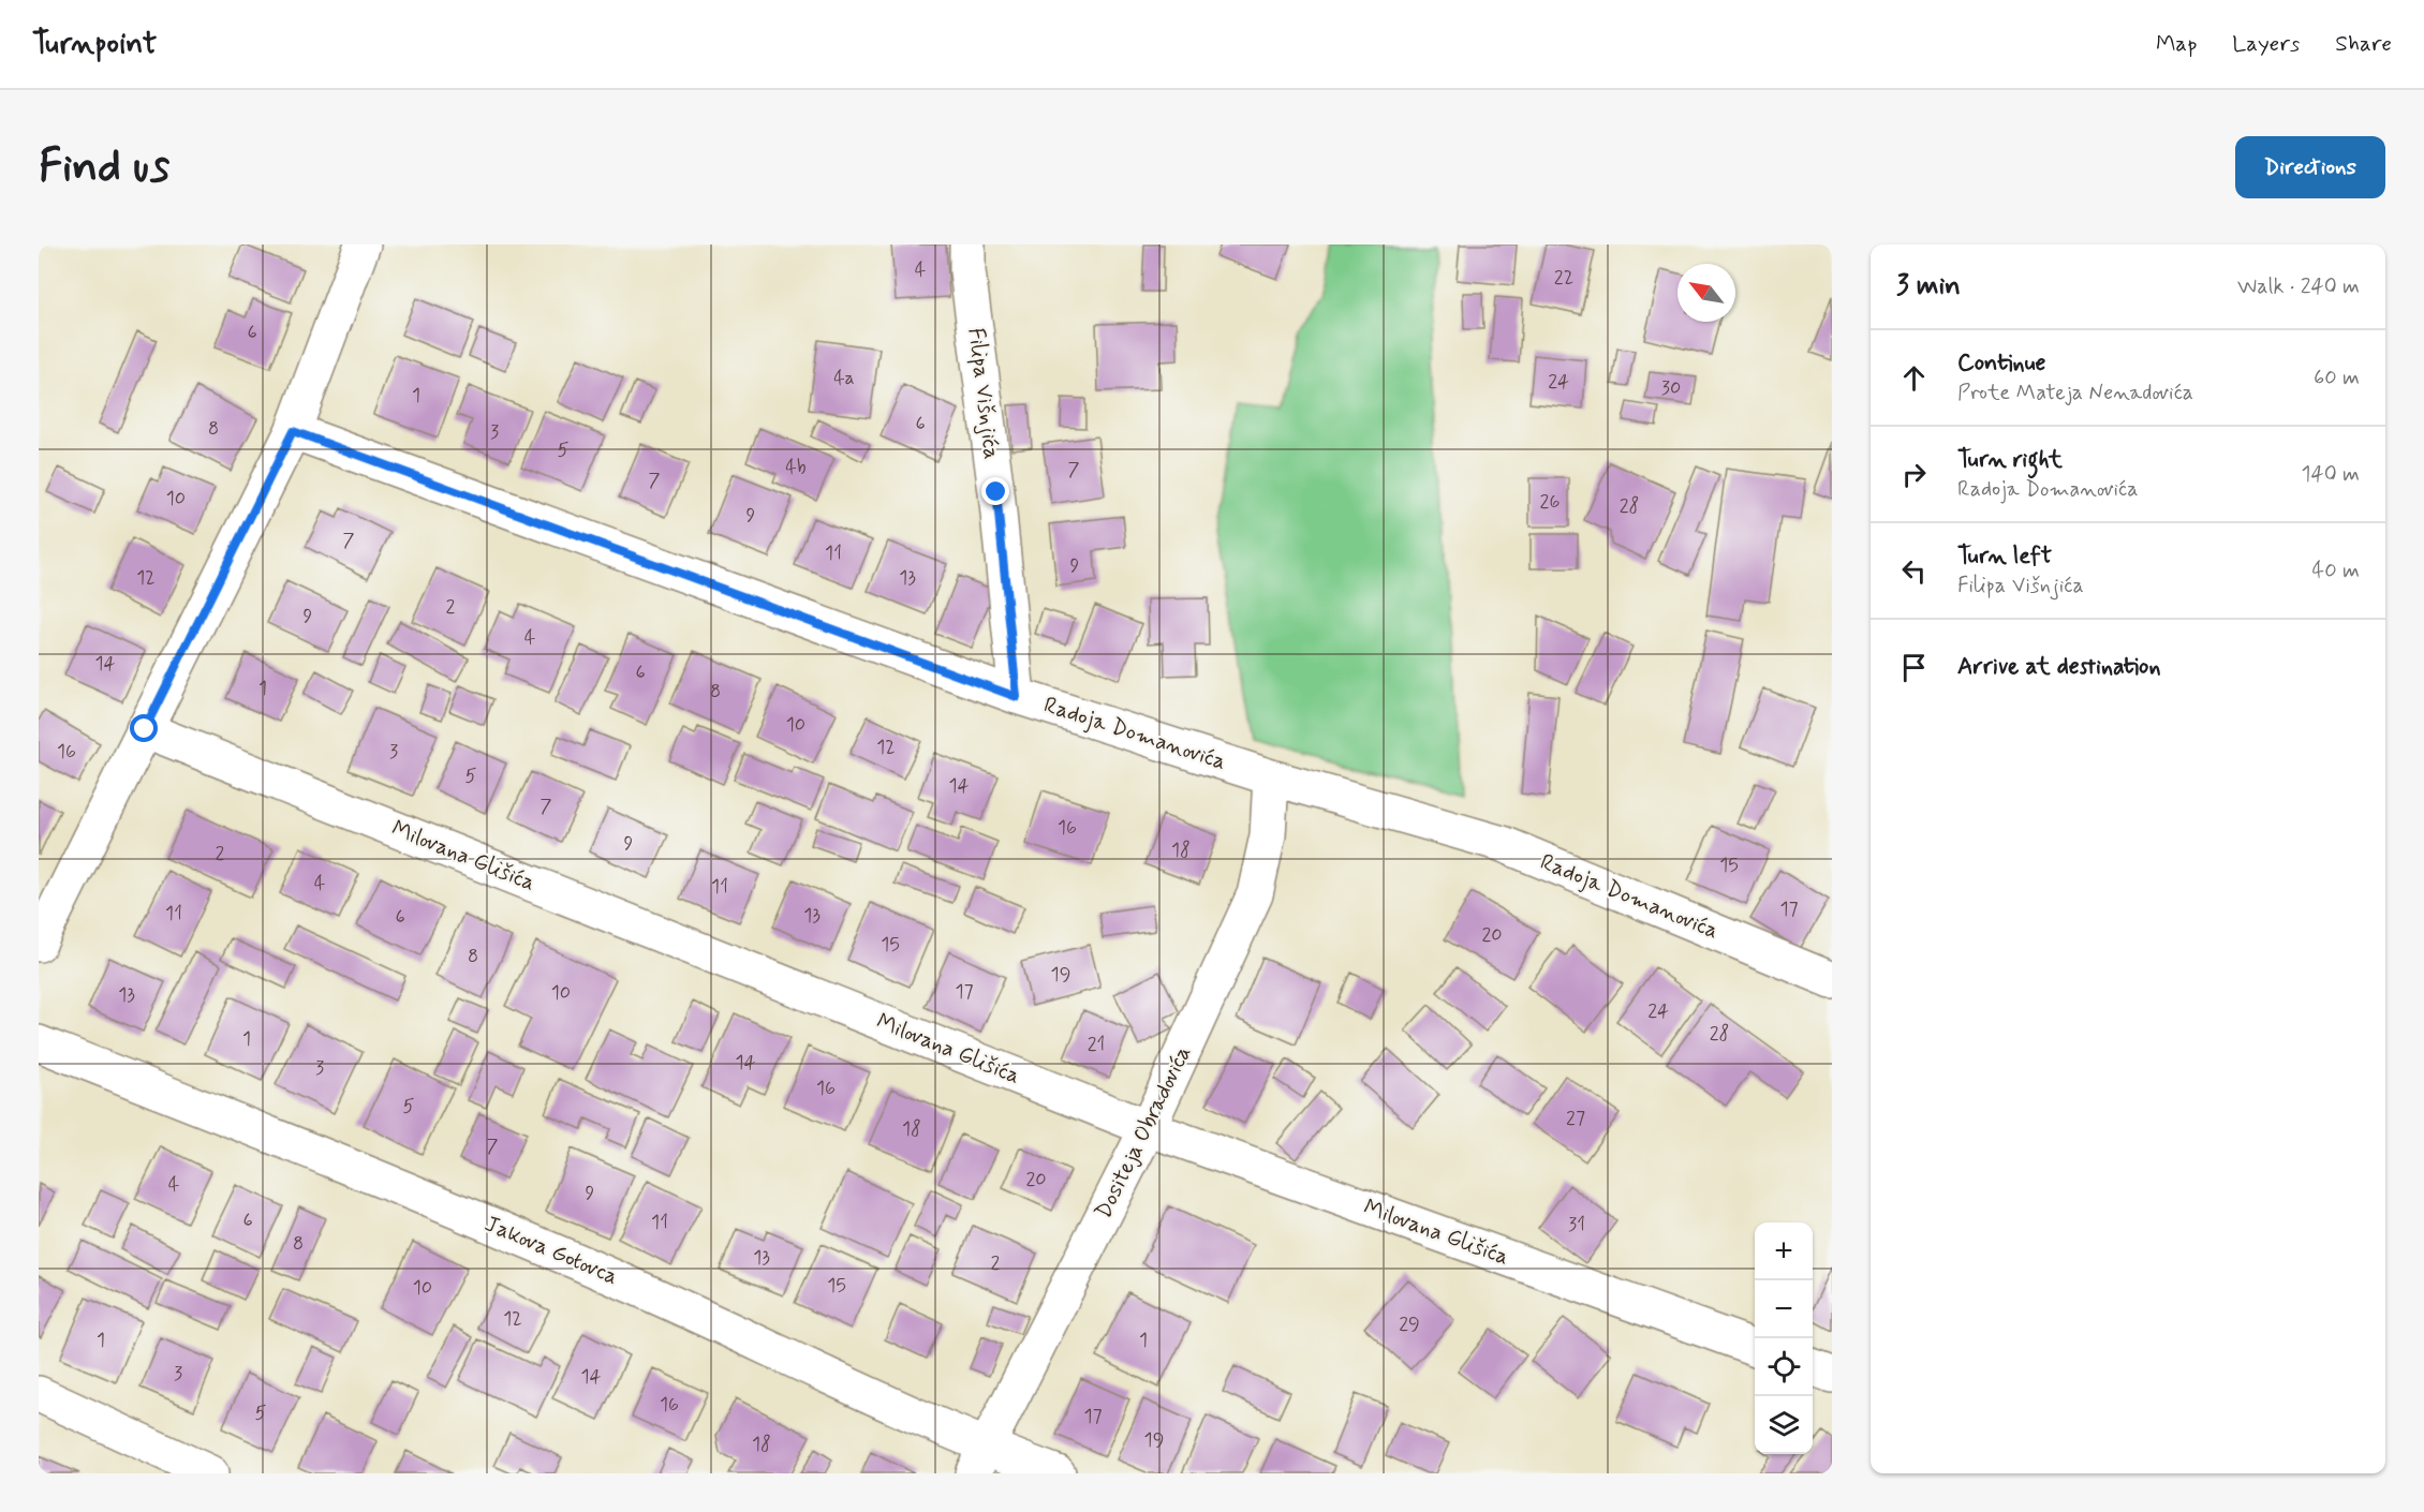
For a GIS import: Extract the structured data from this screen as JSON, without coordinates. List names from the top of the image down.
{
  "streets": {
    "street": [
      "Filipa Višnjića",
      "Radoja Domanovića",
      "Milovana Glišića",
      "Dositeja Obradovića",
      "Jakova Gotovca"
    ]
  },
  "crossings": [
    ["Filipa Višnjića", "Radoja Domanovića"],
    ["Radoja Domanovića", "Dositeja Obradovića"],
    ["Milovana Glišića", "Dositeja Obradovića"],
    ["Dositeja Obradovića", "Jakova Gotovca"]
  ],
  "house_numbers": [
    "4",
    "22",
    "6",
    "4a",
    "24",
    "30",
    "1",
    "6",
    "8",
    "3",
    "5",
    "4b",
    "7",
    "7",
    "10",
    "26",
    "28",
    "9",
    "7",
    "11",
    "9",
    "12",
    "13",
    "2",
    "9",
    "4",
    "14",
    "6",
    "1",
    "8",
    "10",
    "12",
    "16",
    "3",
    "5",
    "14",
    "7",
    "16",
    "9",
    "18",
    "2",
    "15",
    "4",
    "11",
    "17",
    "11",
    "13",
    "6",
    "20",
    "15",
    "8",
    "19",
    "17",
    "10",
    "13",
    "24",
    "28",
    "1",
    "21",
    "14",
    "3",
    "16",
    "5",
    "27",
    "18",
    "7",
    "20",
    "4",
    "9",
    "6",
    "11",
    "31",
    "8",
    "13",
    "2",
    "15",
    "10",
    "12",
    "29",
    "1",
    "1",
    "3",
    "14",
    "16",
    "5",
    "17",
    "19",
    "18"
  ],
  "north": "top left",
  "page": {
    "header": "Turnpoint",
    "nav": ["Map", "Layers", "Share"],
    "buttons": "Directions",
    "title": "Find us",
    "heading": ["3 min", "Walk · 240 m"],
    "list": [
      ["Continue", "Prote Mateja Nenadovića", "60 m"],
      ["Turn right", "Radoja Domanovića", "140 m"],
      ["Turn left", "Filipa Višnjića", "40 m"],
      "Arrive at destination"
    ],
    "map_buttons": ["+", "−"]
  }
}
